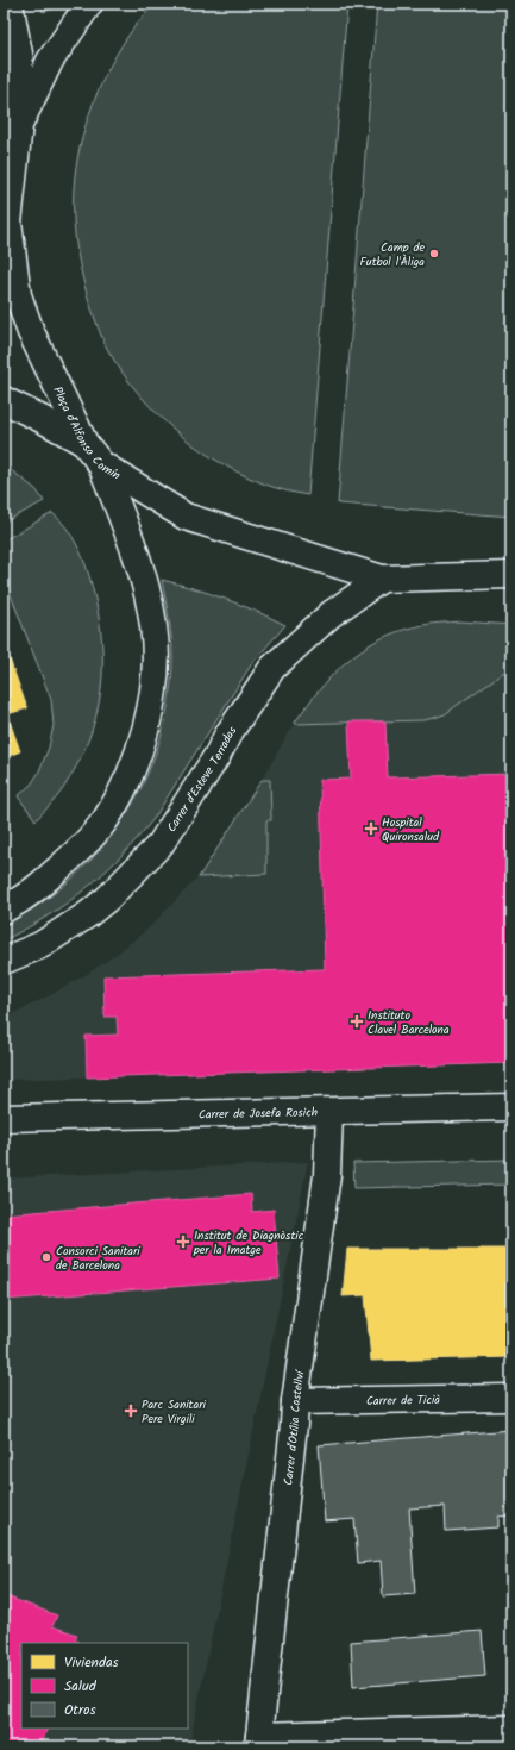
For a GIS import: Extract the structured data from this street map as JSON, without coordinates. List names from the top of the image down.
{
  "streets": {
    "street": [
      "Plaça d'Alfonso Comín",
      "Carrer d'Esteve Terradas",
      "Carrer de Josefa Rosich",
      "Carrer de Ticià",
      "Carrer d'Otília Castellví"
    ]
  },
  "crossings": [
    ["Plaça d'Alfonso Comín", "Carrer d'Esteve Terradas"],
    ["Carrer de Josefa Rosich", "Carrer d'Otília Castellví"],
    ["Carrer de Ticià", "Carrer d'Otília Castellví"]
  ],
  "places": {
    "other": ["Camp de Futbol l'Àliga", "Consorci Sanitari de Barcelona"],
    "health": [
      "Hospital Quironsalud",
      "Instituto Clavel Barcelona",
      "Institut de Diagnòstic per la Imatge",
      "Parc Sanitari Pere Virgili"
    ]
  },
  "legend": ["Viviendas", "Salud", "Otros"]
}
